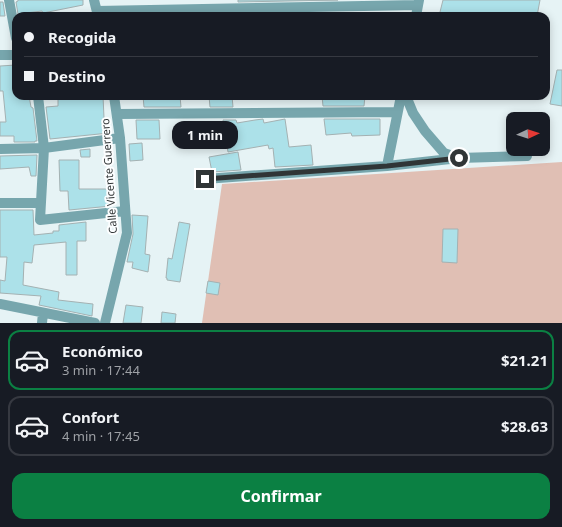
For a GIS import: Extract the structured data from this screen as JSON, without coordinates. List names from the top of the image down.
{
  "streets": {
    "street": ["Calle Vicente Guerrero"]
  },
  "north": "right",
  "page": {
    "banner": ["Recogida", "Destino"],
    "bubble": "1 min",
    "list": [
      {
        "name": "Económico",
        "note": "3 min · 17:44",
        "value": "$21.21"
      },
      {
        "name": "Confort",
        "note": "4 min · 17:45",
        "value": "$28.63"
      }
    ],
    "buttons": "Confirmar"
  }
}
